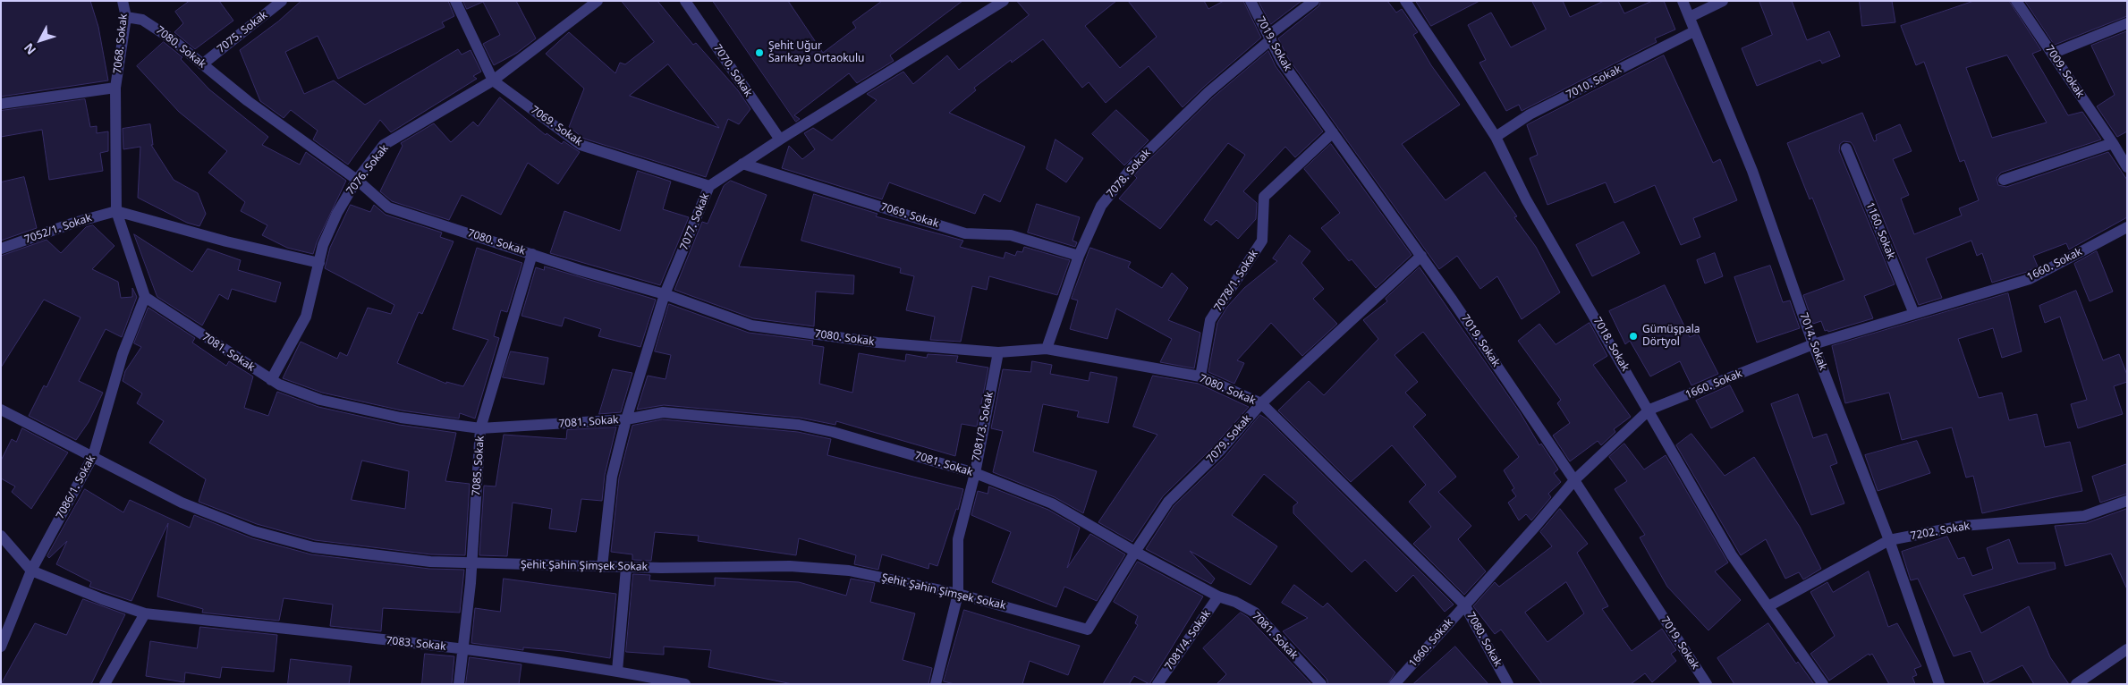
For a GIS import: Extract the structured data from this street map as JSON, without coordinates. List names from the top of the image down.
{
  "streets": {
    "street": [
      "7075. Sokak",
      "7068. Sokak",
      "7019. Sokak",
      "7080. Sokak",
      "7070. Sokak",
      "7009. Sokak",
      "7010. Sokak",
      "7069. Sokak",
      "7076. Sokak",
      "7078. Sokak",
      "7077. Sokak",
      "7052/1. Sokak",
      "1160. Sokak",
      "1660. Sokak",
      "7078/1. Sokak",
      "7014. Sokak",
      "7018. Sokak",
      "7081. Sokak",
      "7081/3. Sokak",
      "7079. Sokak",
      "7085. Sokak",
      "7086/1. Sokak",
      "7202. Sokak",
      "Şehit Şahin Şimşek Sokak",
      "7081/4. Sokak",
      "7083. Sokak"
    ]
  },
  "crossings": [
    ["7075. Sokak", "7080. Sokak"],
    ["7068. Sokak", "7080. Sokak"],
    ["7019. Sokak", "7078. Sokak"],
    ["7019. Sokak", "1660. Sokak"],
    ["7019. Sokak", "7078/1. Sokak"],
    ["7019. Sokak", "7079. Sokak"],
    ["7080. Sokak", "7076. Sokak"],
    ["7080. Sokak", "7078. Sokak"],
    ["7080. Sokak", "7077. Sokak"],
    ["7080. Sokak", "1660. Sokak"],
    ["7080. Sokak", "7078/1. Sokak"],
    ["7080. Sokak", "7081/3. Sokak"],
    ["7080. Sokak", "7079. Sokak"],
    ["7080. Sokak", "7085. Sokak"],
    ["7070. Sokak", "7077. Sokak"],
    ["7010. Sokak", "7014. Sokak"],
    ["7010. Sokak", "7018. Sokak"],
    ["7069. Sokak", "7076. Sokak"],
    ["7069. Sokak", "7078. Sokak"],
    ["7069. Sokak", "7077. Sokak"],
    ["7076. Sokak", "7081. Sokak"],
    ["7077. Sokak", "7081. Sokak"],
    ["7077. Sokak", "Şehit Şahin Şimşek Sokak"],
    ["1160. Sokak", "1660. Sokak"],
    ["1660. Sokak", "7014. Sokak"],
    ["1660. Sokak", "7018. Sokak"],
    ["7014. Sokak", "7202. Sokak"],
    ["7018. Sokak", "7202. Sokak"],
    ["7081. Sokak", "7081/3. Sokak"],
    ["7081. Sokak", "7079. Sokak"],
    ["7081. Sokak", "7085. Sokak"],
    ["7081. Sokak", "7086/1. Sokak"],
    ["7081. Sokak", "7081/4. Sokak"],
    ["7081/3. Sokak", "Şehit Şahin Şimşek Sokak"],
    ["7079. Sokak", "Şehit Şahin Şimşek Sokak"],
    ["7085. Sokak", "Şehit Şahin Şimşek Sokak"],
    ["7085. Sokak", "7083. Sokak"],
    ["7086/1. Sokak", "Şehit Şahin Şimşek Sokak"],
    ["7086/1. Sokak", "7083. Sokak"]
  ],
  "places": ["Şehit Uğur Sarıkaya Ortaokulu", "Gümüşpala Dörtyol"],
  "north": "bottom left"
}
